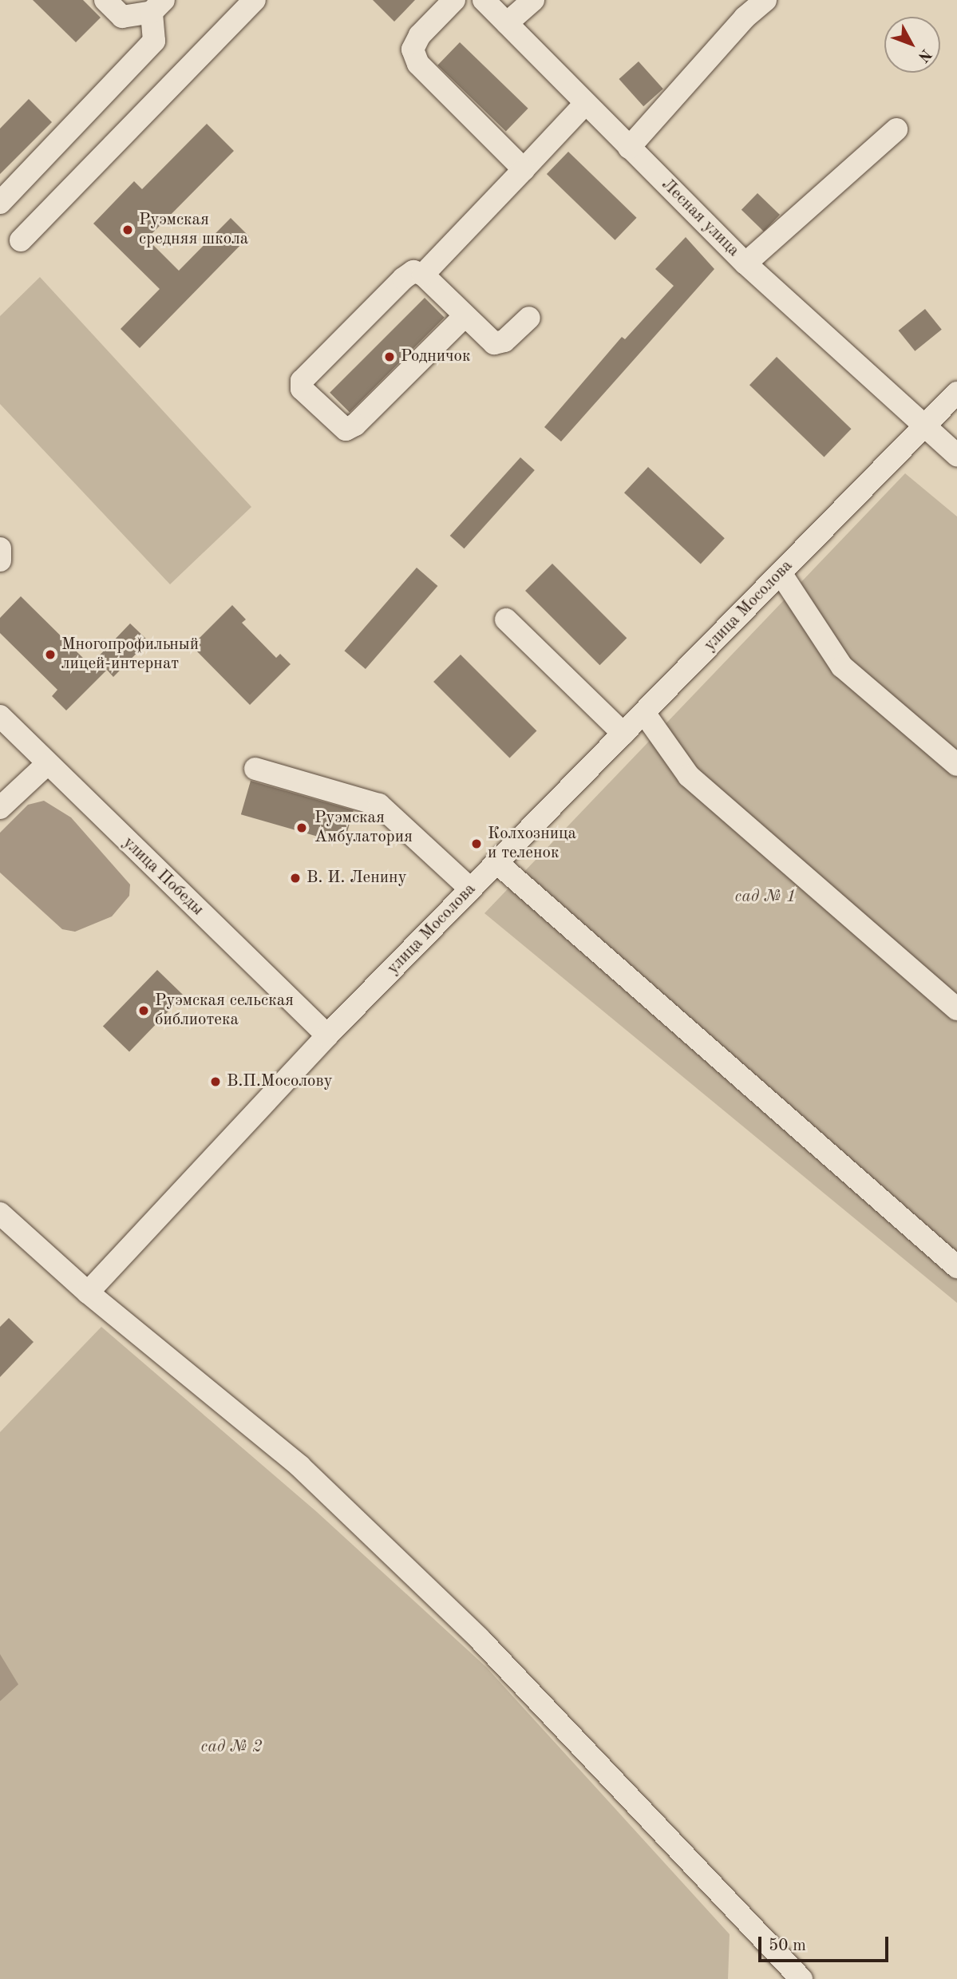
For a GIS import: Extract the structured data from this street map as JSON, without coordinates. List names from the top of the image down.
{
  "streets": {
    "street": ["Лесная улица", "улица Мосолова", "улица Победы"]
  },
  "crossings": [
    ["Лесная улица", "улица Мосолова"],
    ["улица Мосолова", "улица Победы"]
  ],
  "parks": ["сад № 1", "сад № 2"],
  "places": [
    "Руэмская средняя школа",
    "Родничок",
    "Многопрофильный лицей-интернат",
    "Руэмская Амбулатория",
    "Колхозница и теленок",
    "В. И. Ленину",
    "Руэмская сельская библиотека",
    "В.П.Мосолову"
  ],
  "scale_bar": "50 m",
  "north": "bottom right"
}
